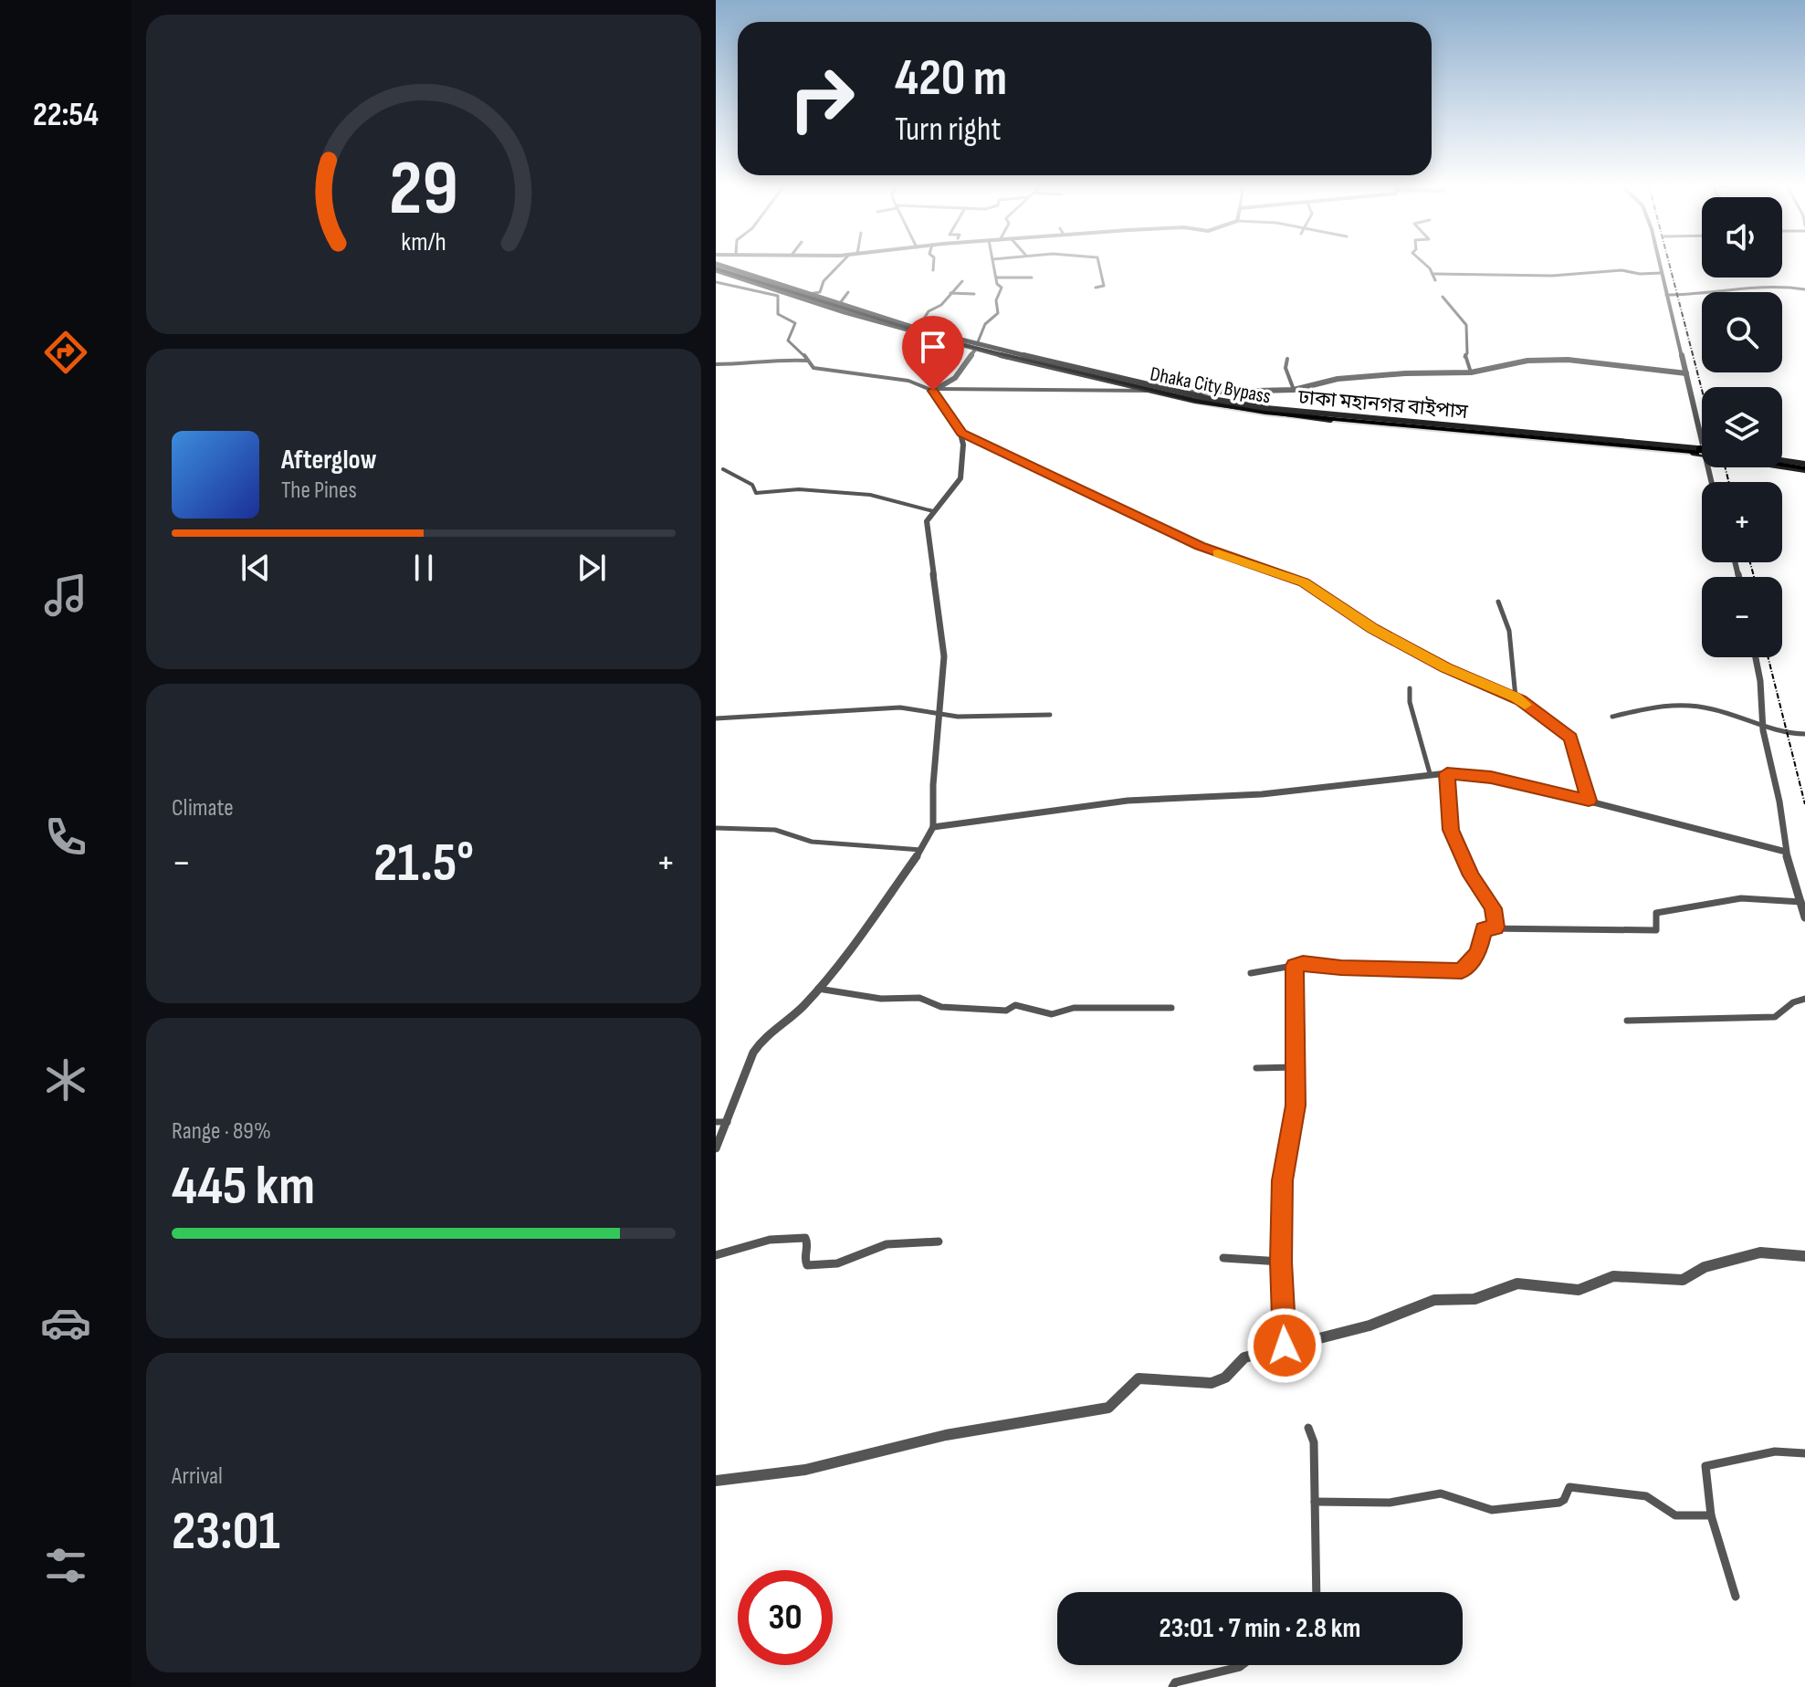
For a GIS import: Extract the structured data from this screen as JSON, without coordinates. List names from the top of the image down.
{
  "streets": {
    "highway": ["Dhaka City Bypass"]
  },
  "page": {
    "tabs": "22:54",
    "turn": ["420 m", "Turn right"],
    "map_buttons": ["+", "−"],
    "song": ["Afterglow", "The Pines"],
    "tile": [
      "Climate",
      ["Range · 89%", "445 km"],
      ["Arrival", "23:01"]
    ],
    "heat": ["−", "21.5°", "+"],
    "limit": "30",
    "trip": "23:01 · 7 min · 2.8 km",
    "gauge": ["29", "km/h"]
  }
}
